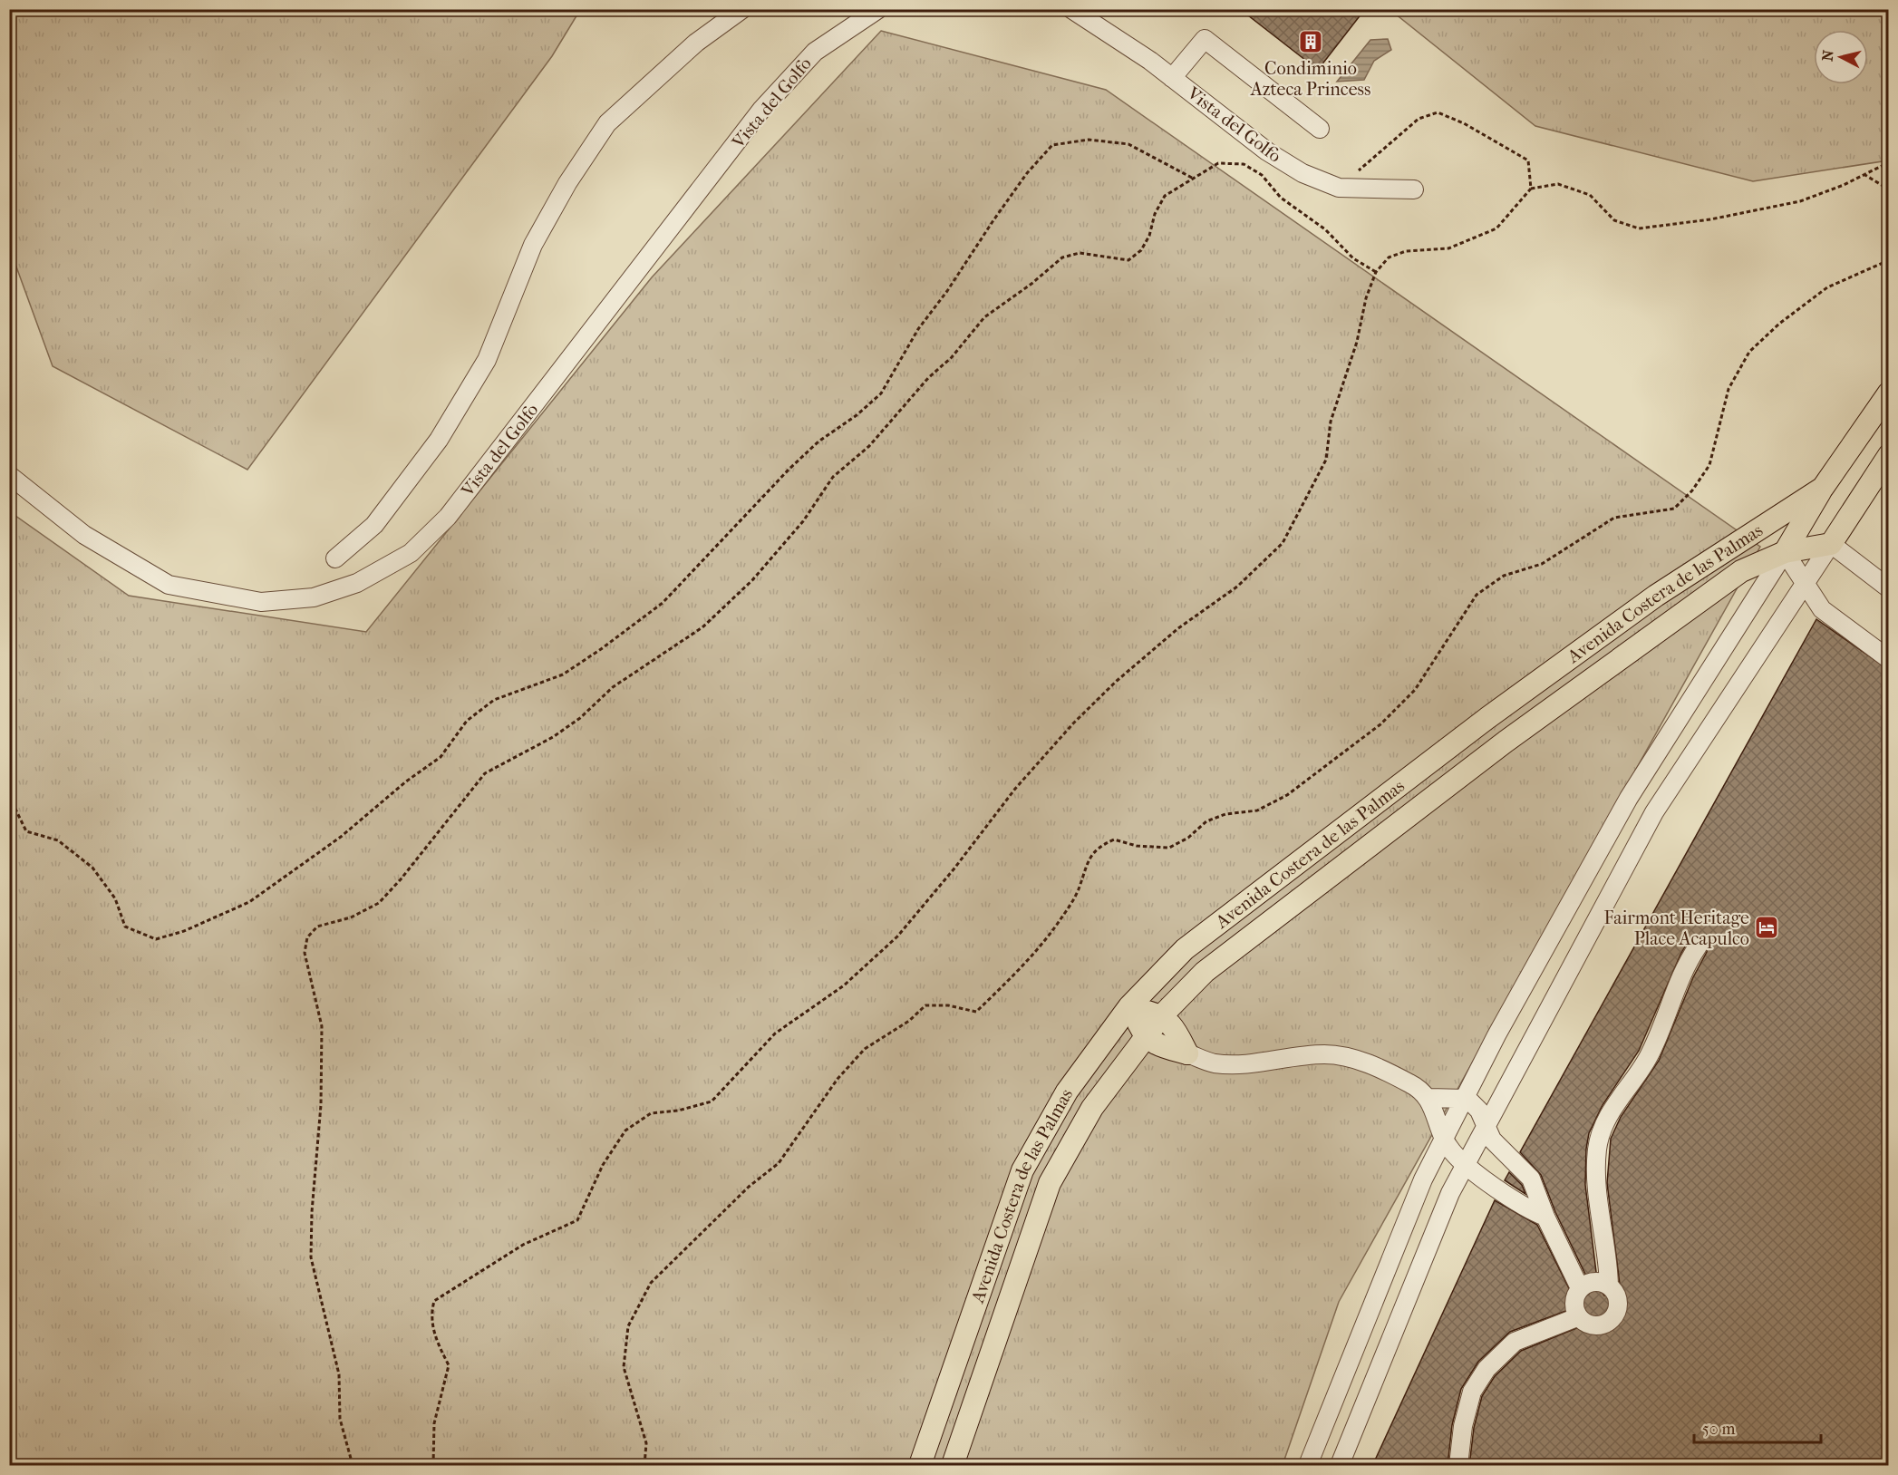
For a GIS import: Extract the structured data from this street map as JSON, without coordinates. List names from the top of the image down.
{
  "streets": {
    "main road": ["Avenida Costera de las Palmas"],
    "street": ["Vista del Golfo"]
  },
  "places": {
    "building": ["Condiminio Azteca Princess"],
    "hotel": ["Fairmont Heritage Place Acapulco"]
  },
  "scale_bar": "50 m",
  "north": "left"
}
